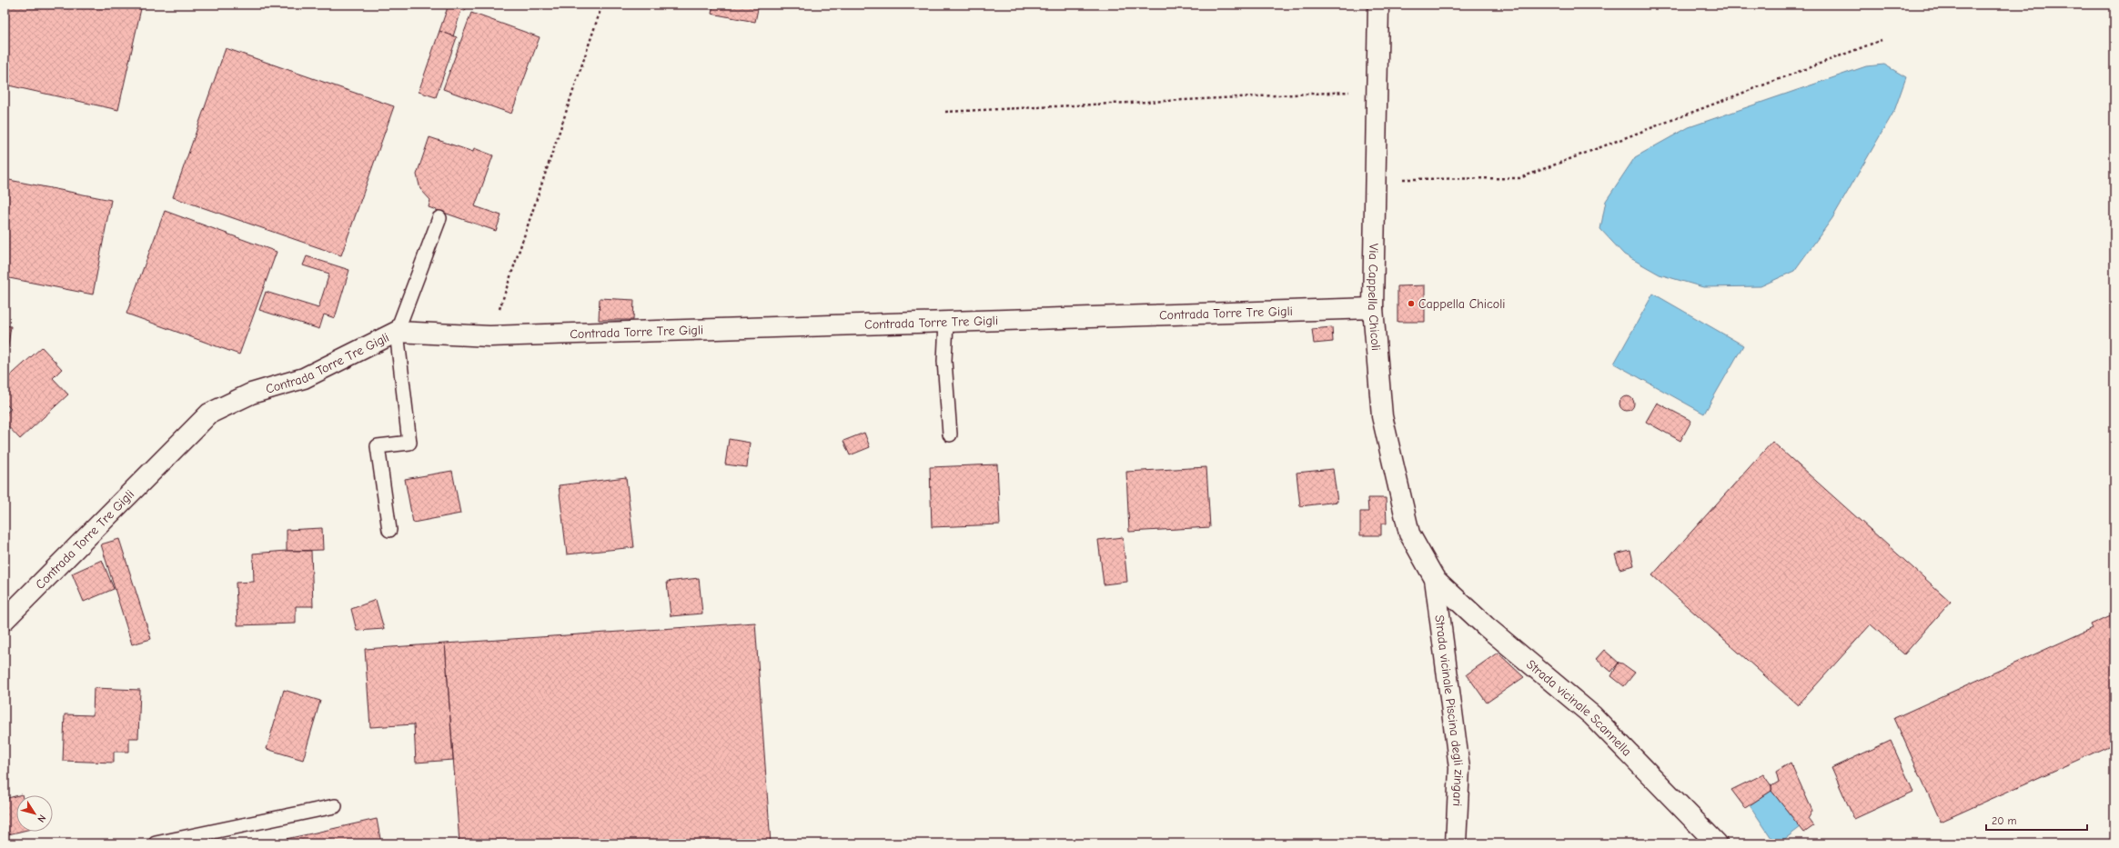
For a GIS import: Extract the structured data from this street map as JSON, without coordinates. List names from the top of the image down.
{
  "streets": {
    "street": [
      "Via Cappella Chicoli",
      "Contrada Torre Tre Gigli",
      "Strada vicinale Scannella",
      "Strada vicinale Piscina degli zingari"
    ]
  },
  "crossings": [
    ["Via Cappella Chicoli", "Contrada Torre Tre Gigli"],
    ["Via Cappella Chicoli", "Strada vicinale Scannella"],
    ["Via Cappella Chicoli", "Strada vicinale Piscina degli zingari"],
    ["Strada vicinale Scannella", "Strada vicinale Piscina degli zingari"]
  ],
  "places": ["Cappella Chicoli"],
  "scale_bar": "20 m",
  "north": "bottom right"
}
